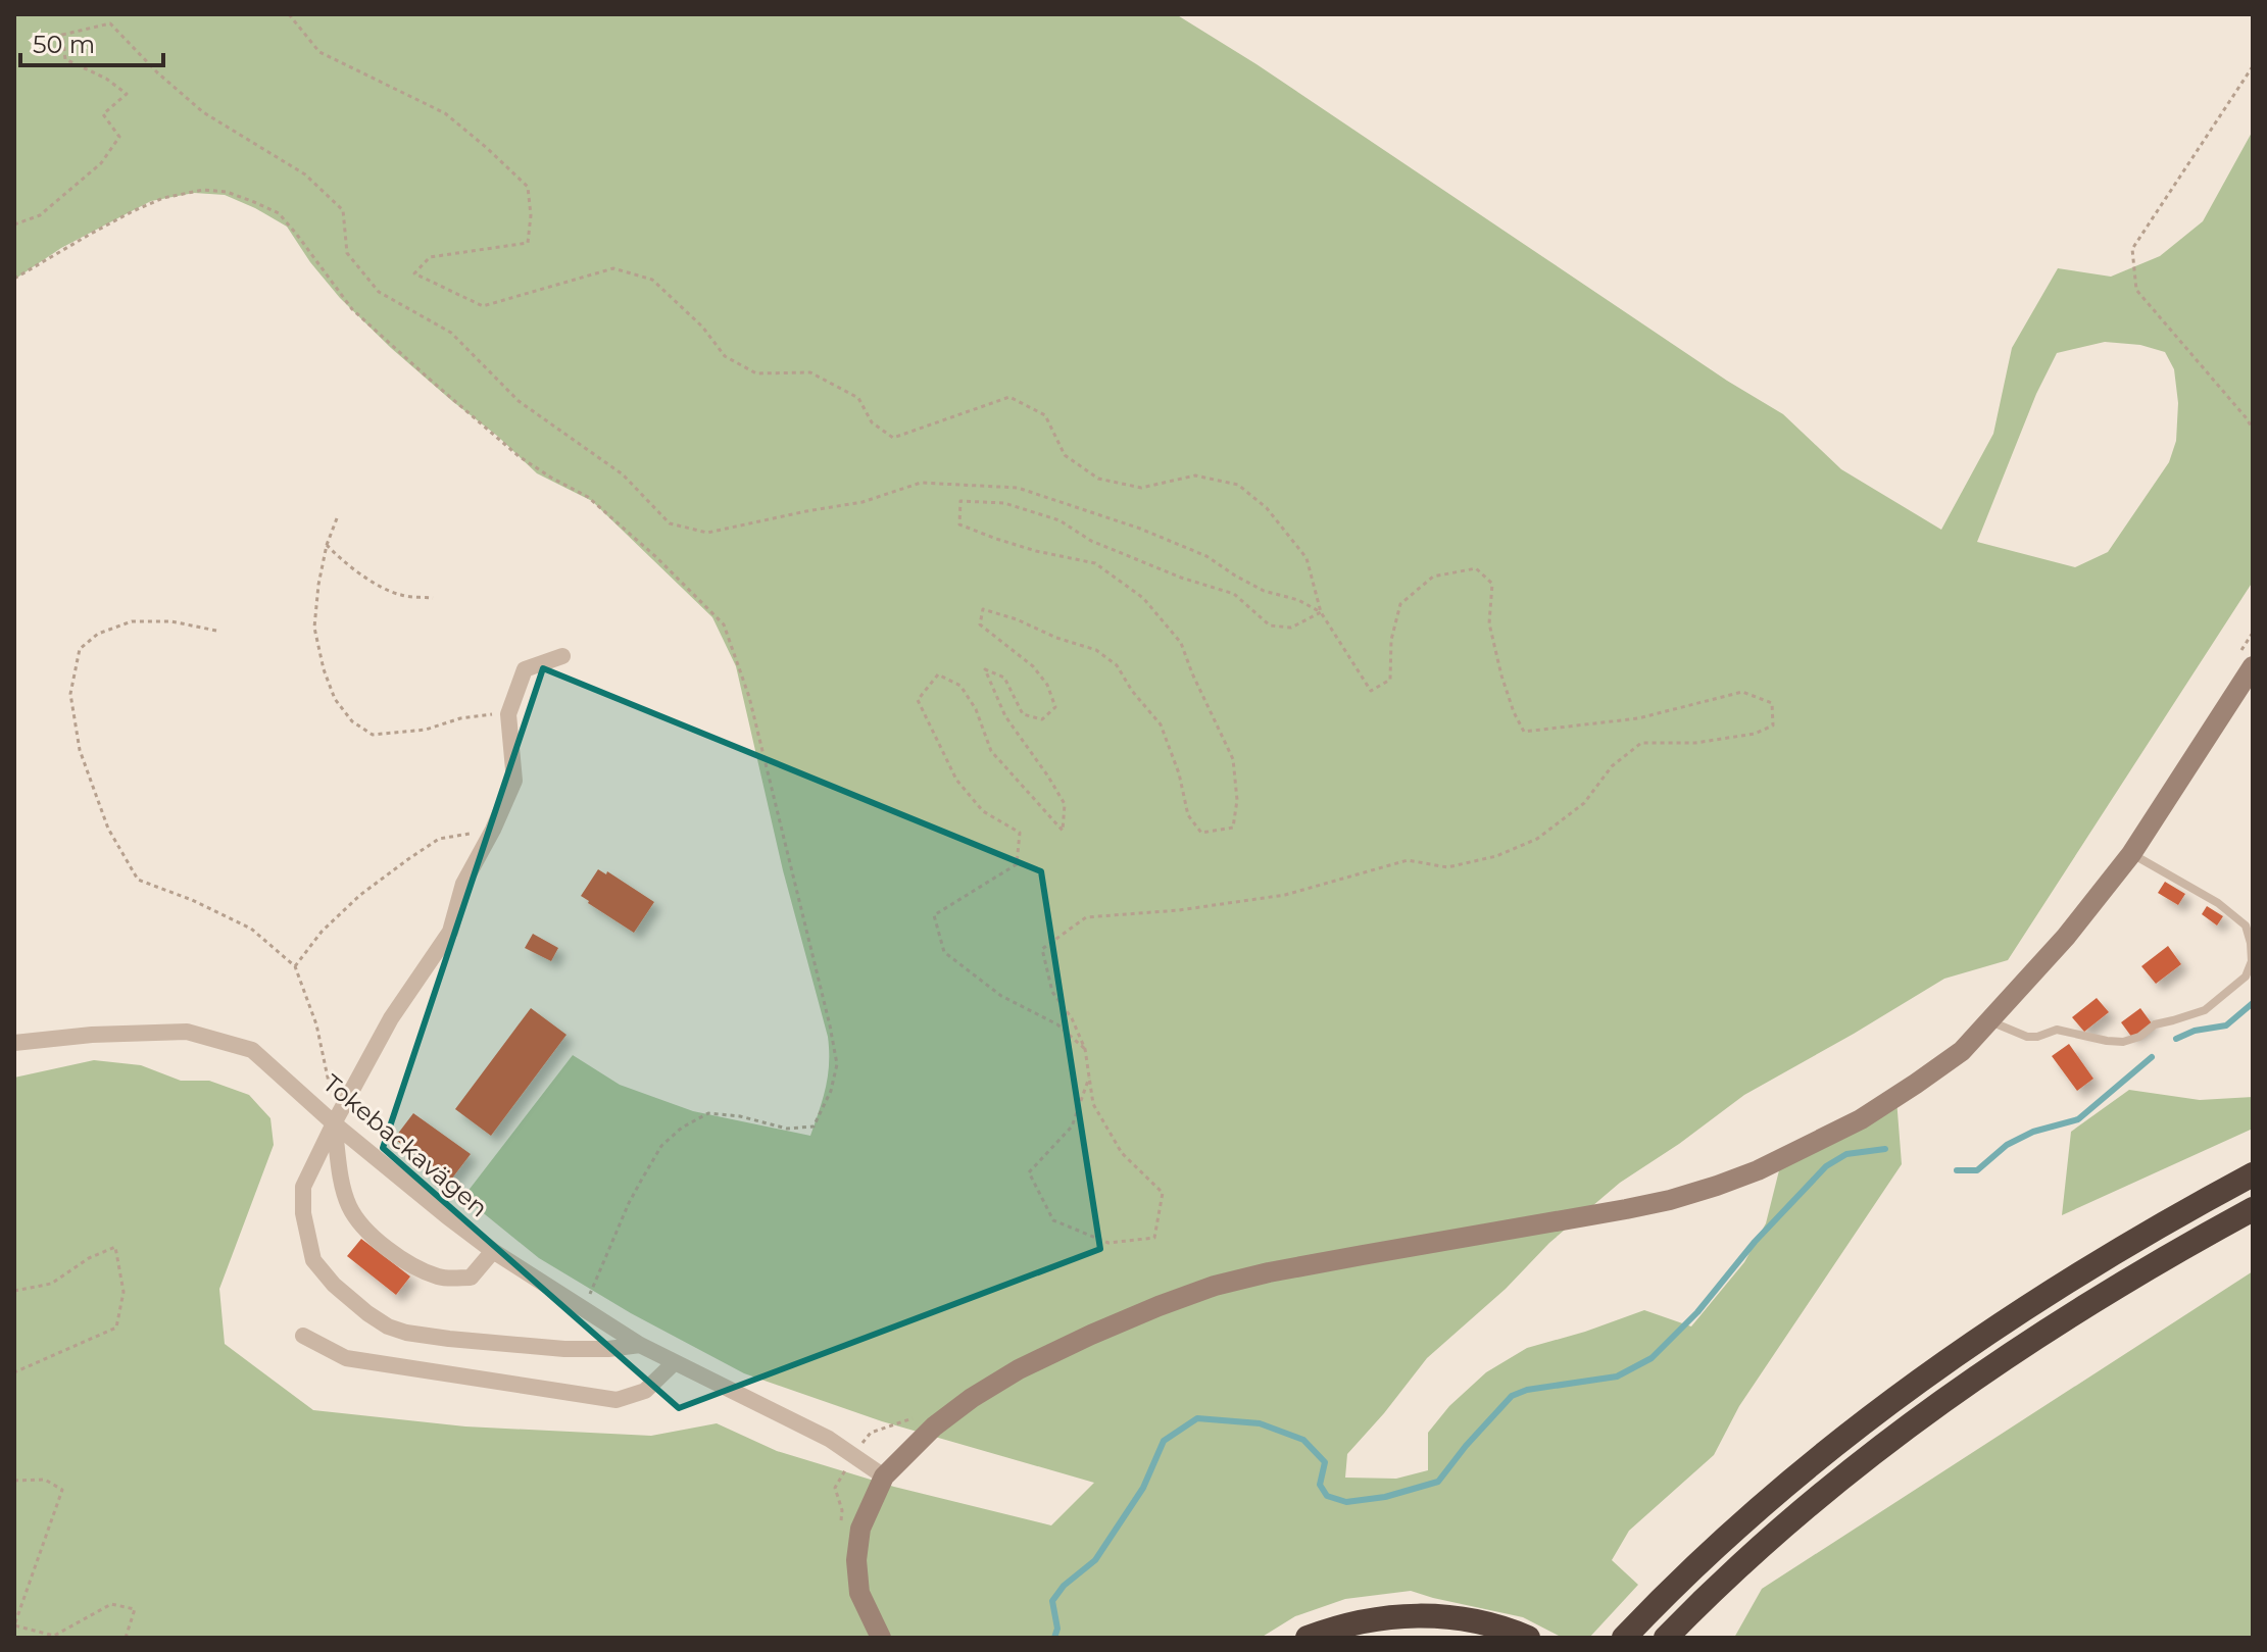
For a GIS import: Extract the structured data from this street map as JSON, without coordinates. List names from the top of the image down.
{
  "streets": {
    "street": ["Tokebackavägen"]
  },
  "scale_bar": "50 m"
}
